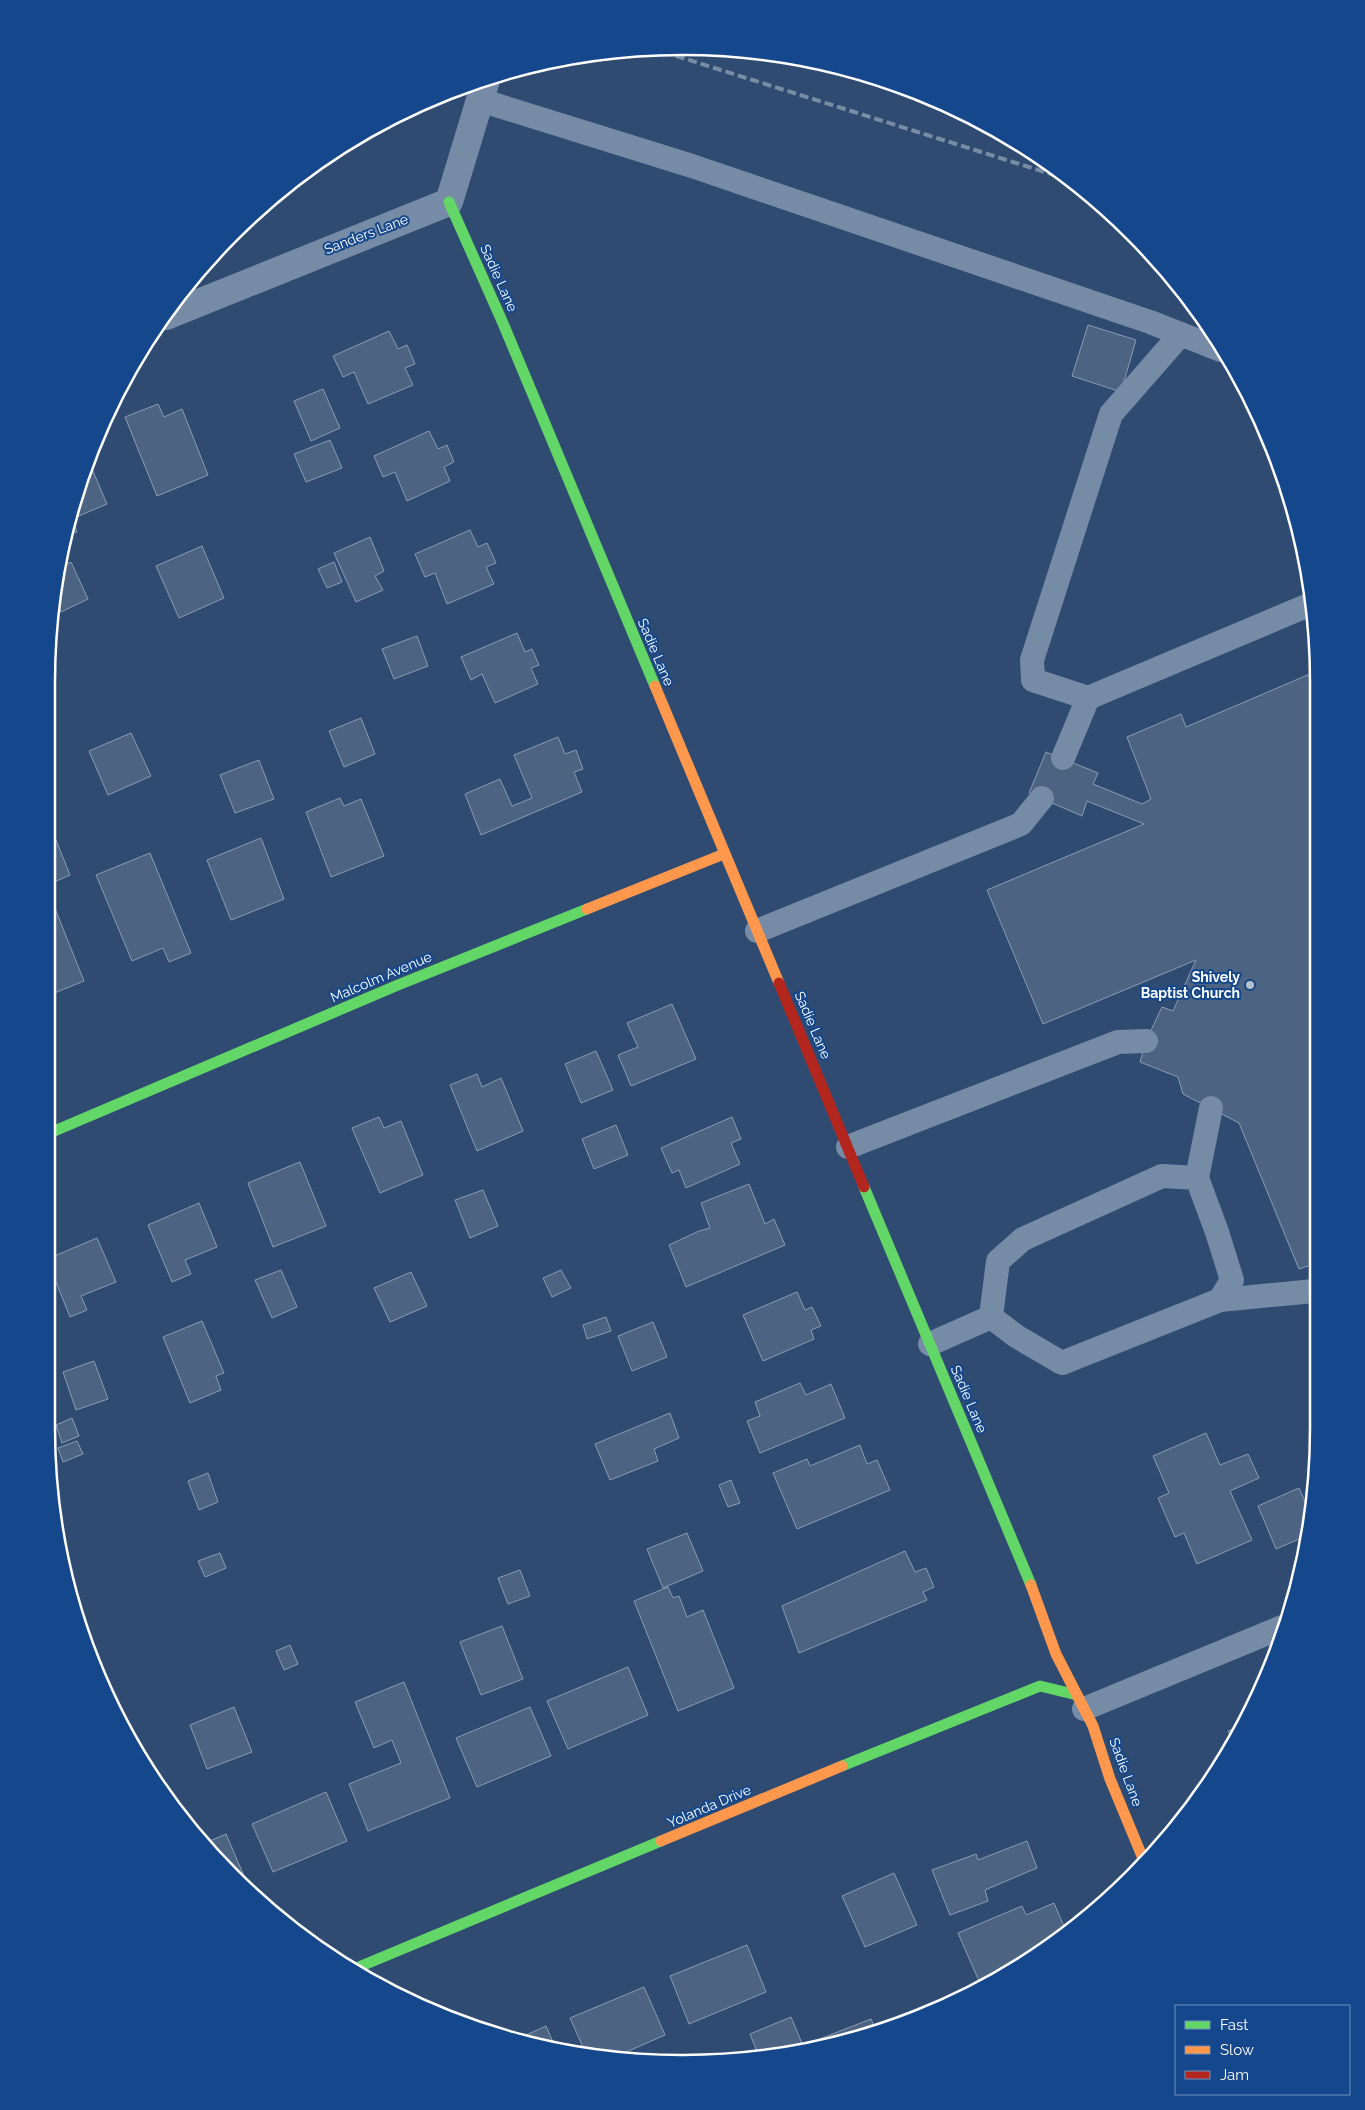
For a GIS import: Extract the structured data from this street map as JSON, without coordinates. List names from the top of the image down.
{
  "streets": {
    "street": [
      "Sanders Lane",
      "Sadie Lane",
      "Malcolm Avenue",
      "Yolanda Drive"
    ]
  },
  "crossings": [
    ["Sanders Lane", "Sadie Lane"],
    ["Sadie Lane", "Malcolm Avenue"],
    ["Sadie Lane", "Yolanda Drive"]
  ],
  "places": ["Shively Baptist Church"],
  "legend": ["Fast", "Slow", "Jam"]
}
